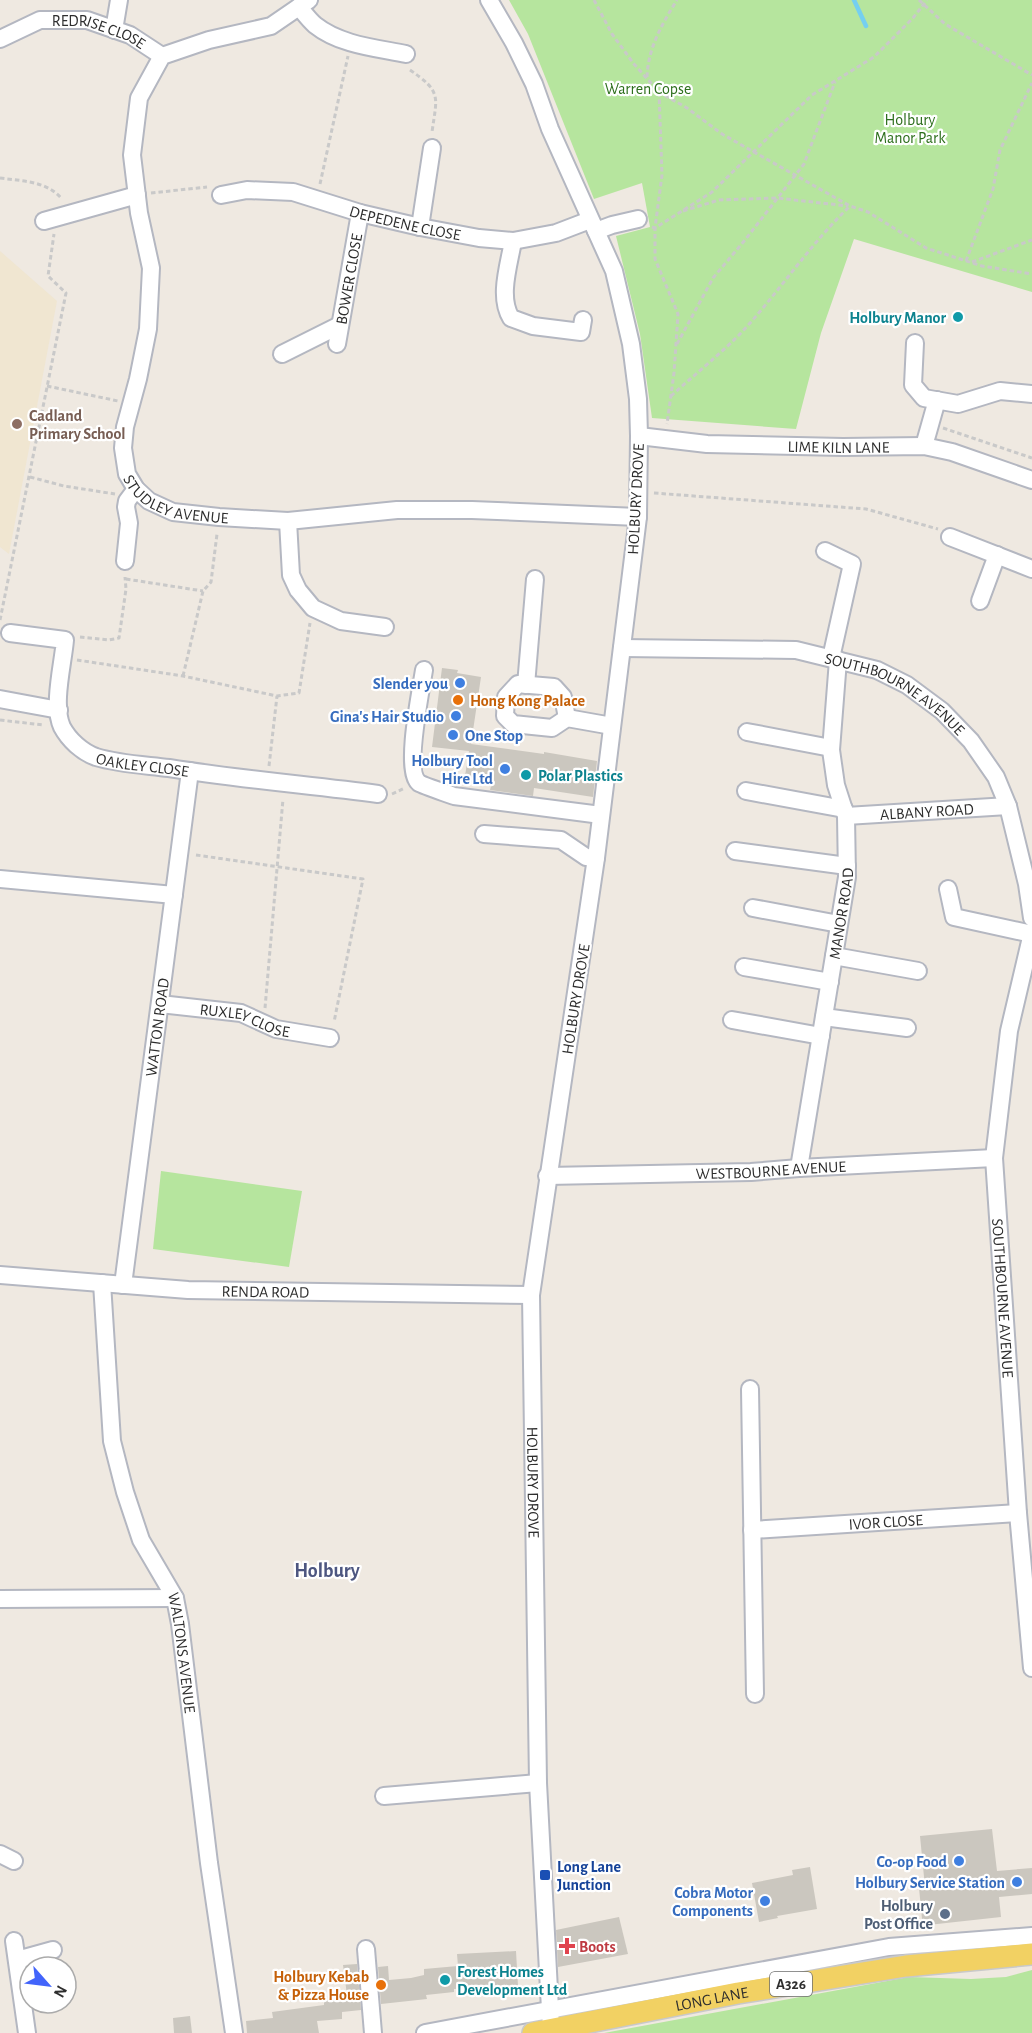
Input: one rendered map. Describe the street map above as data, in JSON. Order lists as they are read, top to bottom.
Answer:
{
  "streets": {
    "main road": ["A326", "LONG LANE"],
    "street": [
      "REDRISE CLOSE",
      "DEPEDENE CLOSE",
      "BOWER CLOSE",
      "LIME KILN LANE",
      "STUDLEY AVENUE",
      "HOLBURY DROVE",
      "SOUTHBOURNE AVENUE",
      "OAKLEY CLOSE",
      "ALBANY ROAD",
      "MANOR ROAD",
      "RUXLEY CLOSE",
      "WATTON ROAD",
      "WESTBOURNE AVENUE",
      "RENDA ROAD",
      "IVOR CLOSE",
      "WALTONS AVENUE"
    ]
  },
  "crossings": [
    ["REDRISE CLOSE", "STUDLEY AVENUE"],
    ["DEPEDENE CLOSE", "BOWER CLOSE"],
    ["DEPEDENE CLOSE", "HOLBURY DROVE"],
    ["LIME KILN LANE", "HOLBURY DROVE"],
    ["STUDLEY AVENUE", "HOLBURY DROVE"],
    ["HOLBURY DROVE", "SOUTHBOURNE AVENUE"],
    ["HOLBURY DROVE", "WESTBOURNE AVENUE"],
    ["HOLBURY DROVE", "RENDA ROAD"],
    ["HOLBURY DROVE", "LONG LANE"],
    ["SOUTHBOURNE AVENUE", "ALBANY ROAD"],
    ["SOUTHBOURNE AVENUE", "MANOR ROAD"],
    ["SOUTHBOURNE AVENUE", "WESTBOURNE AVENUE"],
    ["SOUTHBOURNE AVENUE", "IVOR CLOSE"],
    ["OAKLEY CLOSE", "WATTON ROAD"],
    ["ALBANY ROAD", "MANOR ROAD"],
    ["MANOR ROAD", "WESTBOURNE AVENUE"],
    ["RUXLEY CLOSE", "WATTON ROAD"],
    ["WATTON ROAD", "RENDA ROAD"],
    ["RENDA ROAD", "WALTONS AVENUE"]
  ],
  "districts": ["Holbury"],
  "parks": ["Warren Copse", "Holbury Manor Park"],
  "places": {
    "other": [
      "Holbury Manor",
      "Cadland Primary School",
      "Slender you",
      "Hong Kong Palace",
      "Gina's Hair Studio",
      "One Stop",
      "Holbury Tool Hire Ltd",
      "Polar Plastics",
      "Co-op Food",
      "Holbury Service Station",
      "Cobra Motor Components",
      "Holbury Post Office",
      "Forest Homes Development Ltd",
      "Holbury Kebab & Pizza House"
    ],
    "transit": ["Long Lane Junction"],
    "health": ["Boots"]
  },
  "north": "bottom right"
}
